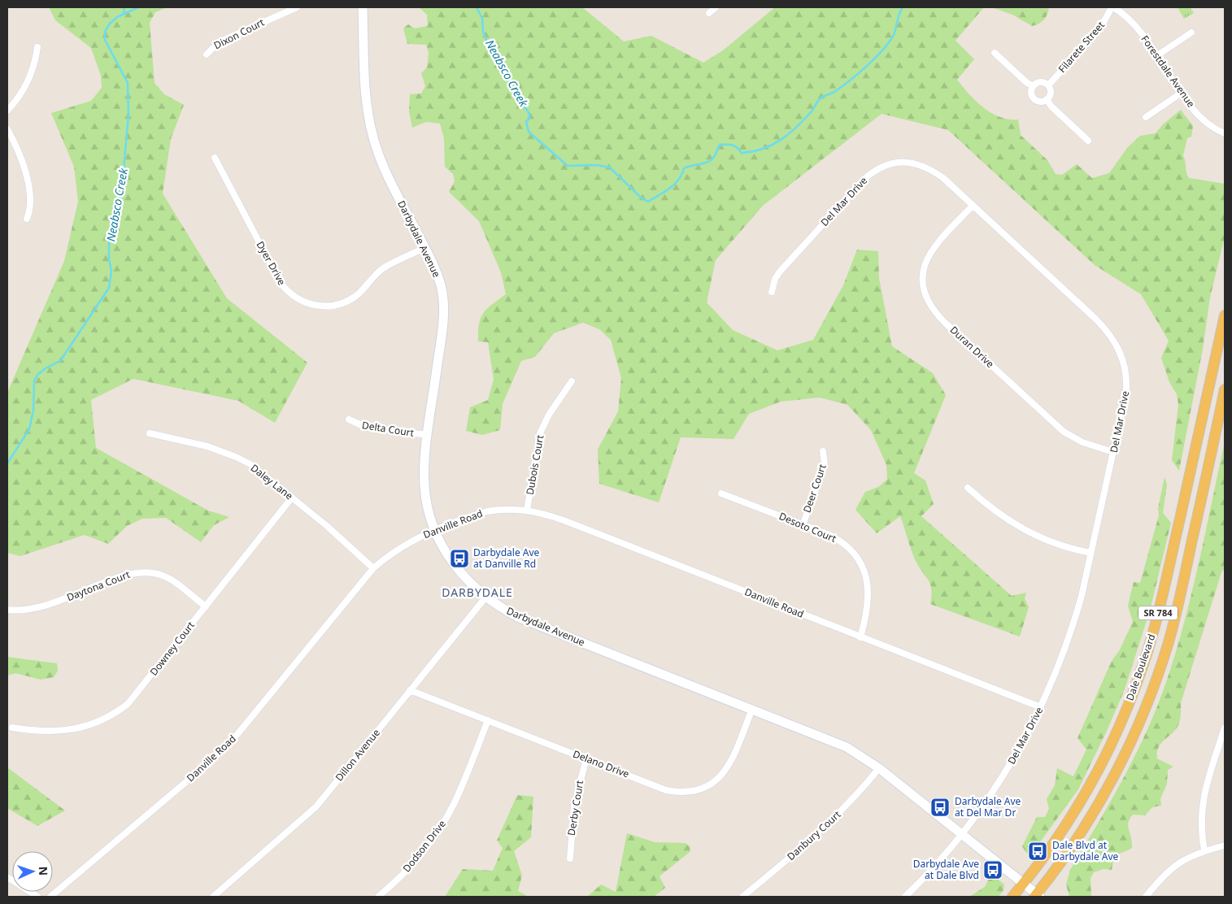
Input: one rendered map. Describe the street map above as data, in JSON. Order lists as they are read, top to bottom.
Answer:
{
  "streets": {
    "main road": ["SR 784", "Dale Boulevard"],
    "street": [
      "Dixon Court",
      "Filarete Street",
      "Forestdale Avenue",
      "Del Mar Drive",
      "Darbydale Avenue",
      "Dyer Drive",
      "Duran Drive",
      "Delta Court",
      "Dubois Court",
      "Daley Lane",
      "Deer Court",
      "Danville Road",
      "Desoto Court",
      "Daytona Court",
      "Downey Court",
      "Dillon Avenue",
      "Delano Drive",
      "Derby Court",
      "Danbury Court",
      "Dodson Drive"
    ]
  },
  "crossings": [
    ["Filarete Street", "Forestdale Avenue"],
    ["Del Mar Drive", "Darbydale Avenue"],
    ["Del Mar Drive", "Duran Drive"],
    ["Del Mar Drive", "Danville Road"],
    ["Darbydale Avenue", "Dyer Drive"],
    ["Darbydale Avenue", "Delta Court"],
    ["Darbydale Avenue", "Danville Road"],
    ["Darbydale Avenue", "Dale Boulevard"],
    ["Darbydale Avenue", "Dillon Avenue"],
    ["Darbydale Avenue", "Delano Drive"],
    ["Darbydale Avenue", "Danbury Court"],
    ["Dubois Court", "Danville Road"],
    ["Daley Lane", "Danville Road"],
    ["Daley Lane", "Downey Court"],
    ["Deer Court", "Desoto Court"],
    ["Danville Road", "Desoto Court"],
    ["Daytona Court", "Downey Court"],
    ["Dillon Avenue", "Delano Drive"],
    ["Delano Drive", "Derby Court"],
    ["Delano Drive", "Dodson Drive"]
  ],
  "districts": ["DARBYDALE"],
  "water": ["Neabsco Creek"],
  "places": {
    "bus stop": [
      "Darbydale Ave at Danville Rd",
      "Darbydale Ave at Del Mar Dr",
      "Dale Blvd at Darbydale Ave",
      "Darbydale Ave at Dale Blvd"
    ]
  },
  "north": "right"
}
